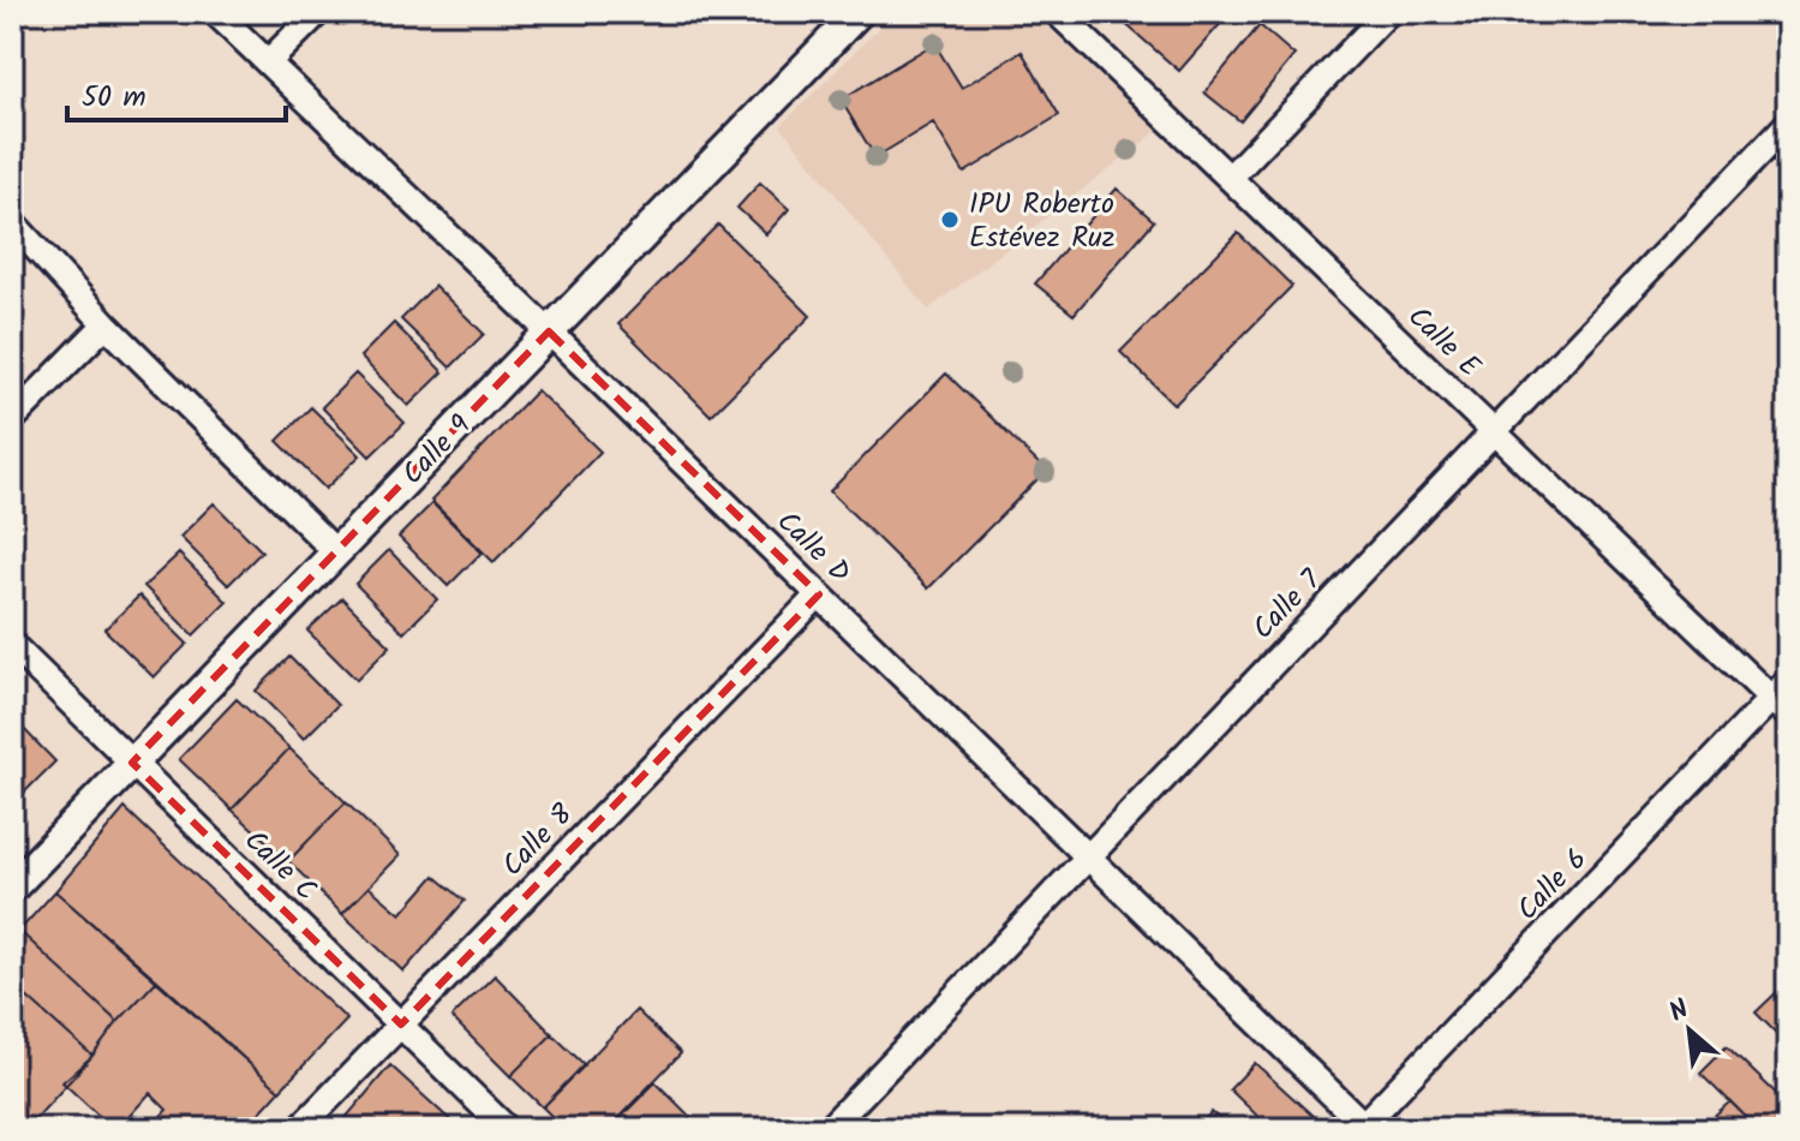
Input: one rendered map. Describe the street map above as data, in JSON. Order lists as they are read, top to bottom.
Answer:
{
  "streets": {
    "street": [
      "Calle E",
      "Calle 9",
      "Calle D",
      "Calle 7",
      "Calle 8",
      "Calle C",
      "Calle 6"
    ]
  },
  "crossings": [
    ["Calle E", "Calle 7"],
    ["Calle E", "Calle 6"],
    ["Calle 9", "Calle D"],
    ["Calle 9", "Calle C"],
    ["Calle D", "Calle 7"],
    ["Calle D", "Calle 8"],
    ["Calle D", "Calle 6"],
    ["Calle 8", "Calle C"]
  ],
  "places": ["IPU Roberto Estévez Ruz"],
  "scale_bar": "50 m",
  "north": "top left"
}
